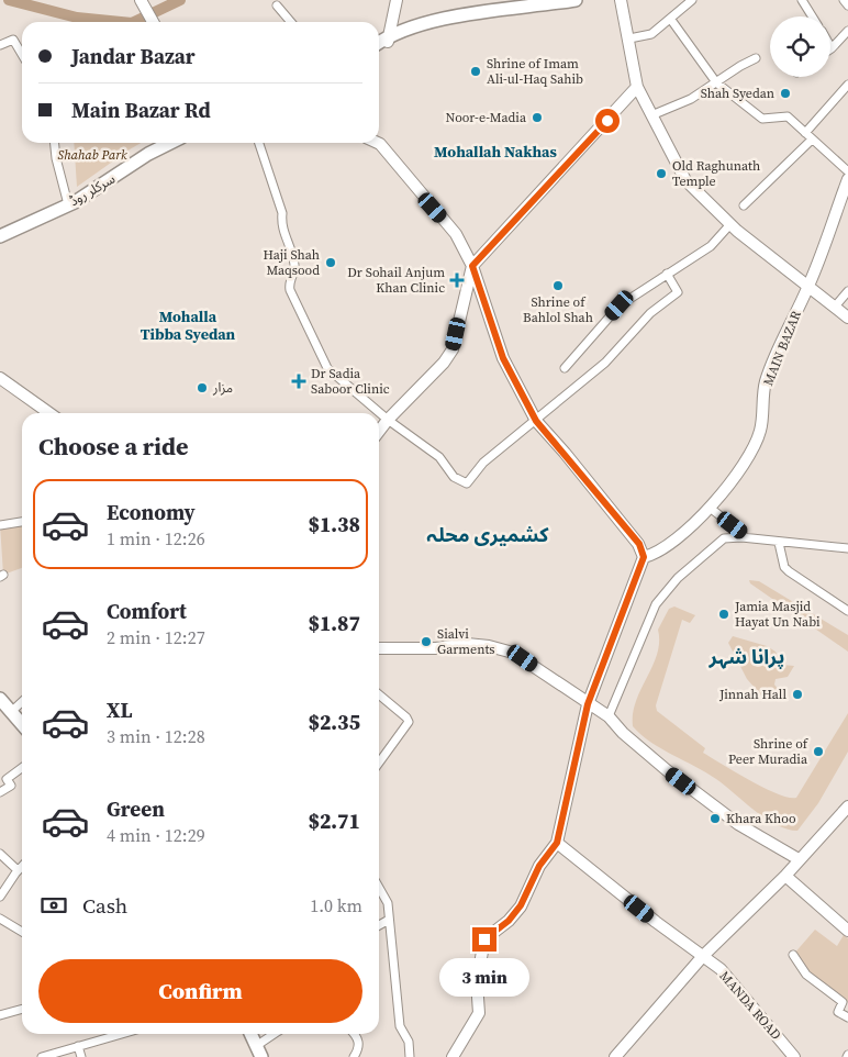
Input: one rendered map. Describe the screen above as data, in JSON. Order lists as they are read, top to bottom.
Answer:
{
  "streets": {
    "main road": ["سرکلر روڈ"],
    "street": ["MAIN BAZAR", "MANDA ROAD"]
  },
  "districts": [
    "Mohallah Nakhas",
    "Mohalla Tibba Syedan",
    "کشمیری محلہ",
    "پرانا شہر"
  ],
  "parks": ["Shahab Park"],
  "places": {
    "other": [
      "Shrine of Imam Ali-ul-Haq Sahib",
      "Shah Syedan",
      "Noor-e-Madia",
      "Old Raghunath Temple",
      "Haji Shah Maqsood",
      "Shrine of Bahlol Shah",
      "مزار",
      "Jamia Masjid Hayat Un Nabi",
      "Sialvi Garments",
      "Jinnah Hall",
      "Shrine of Peer Muradia",
      "Khara Khoo"
    ],
    "health": ["Dr Sohail Anjum Khan Clinic", "Dr Sadia Saboor Clinic"]
  },
  "page": {
    "banner": ["Jandar Bazar", "Main Bazar Rd"],
    "heading": "Choose a ride",
    "list": [
      {
        "name": "Economy",
        "note": "1 min · 12:26",
        "value": "$1.38"
      },
      {
        "name": "Comfort",
        "note": "2 min · 12:27",
        "value": "$1.87"
      },
      {
        "name": "XL",
        "note": "3 min · 12:28",
        "value": "$2.35"
      },
      {
        "name": "Green",
        "note": "4 min · 12:29",
        "value": "$2.71"
      }
    ],
    "pay": ["Cash", "1.0 km"],
    "buttons": "Confirm",
    "bubble": "3 min"
  }
}
